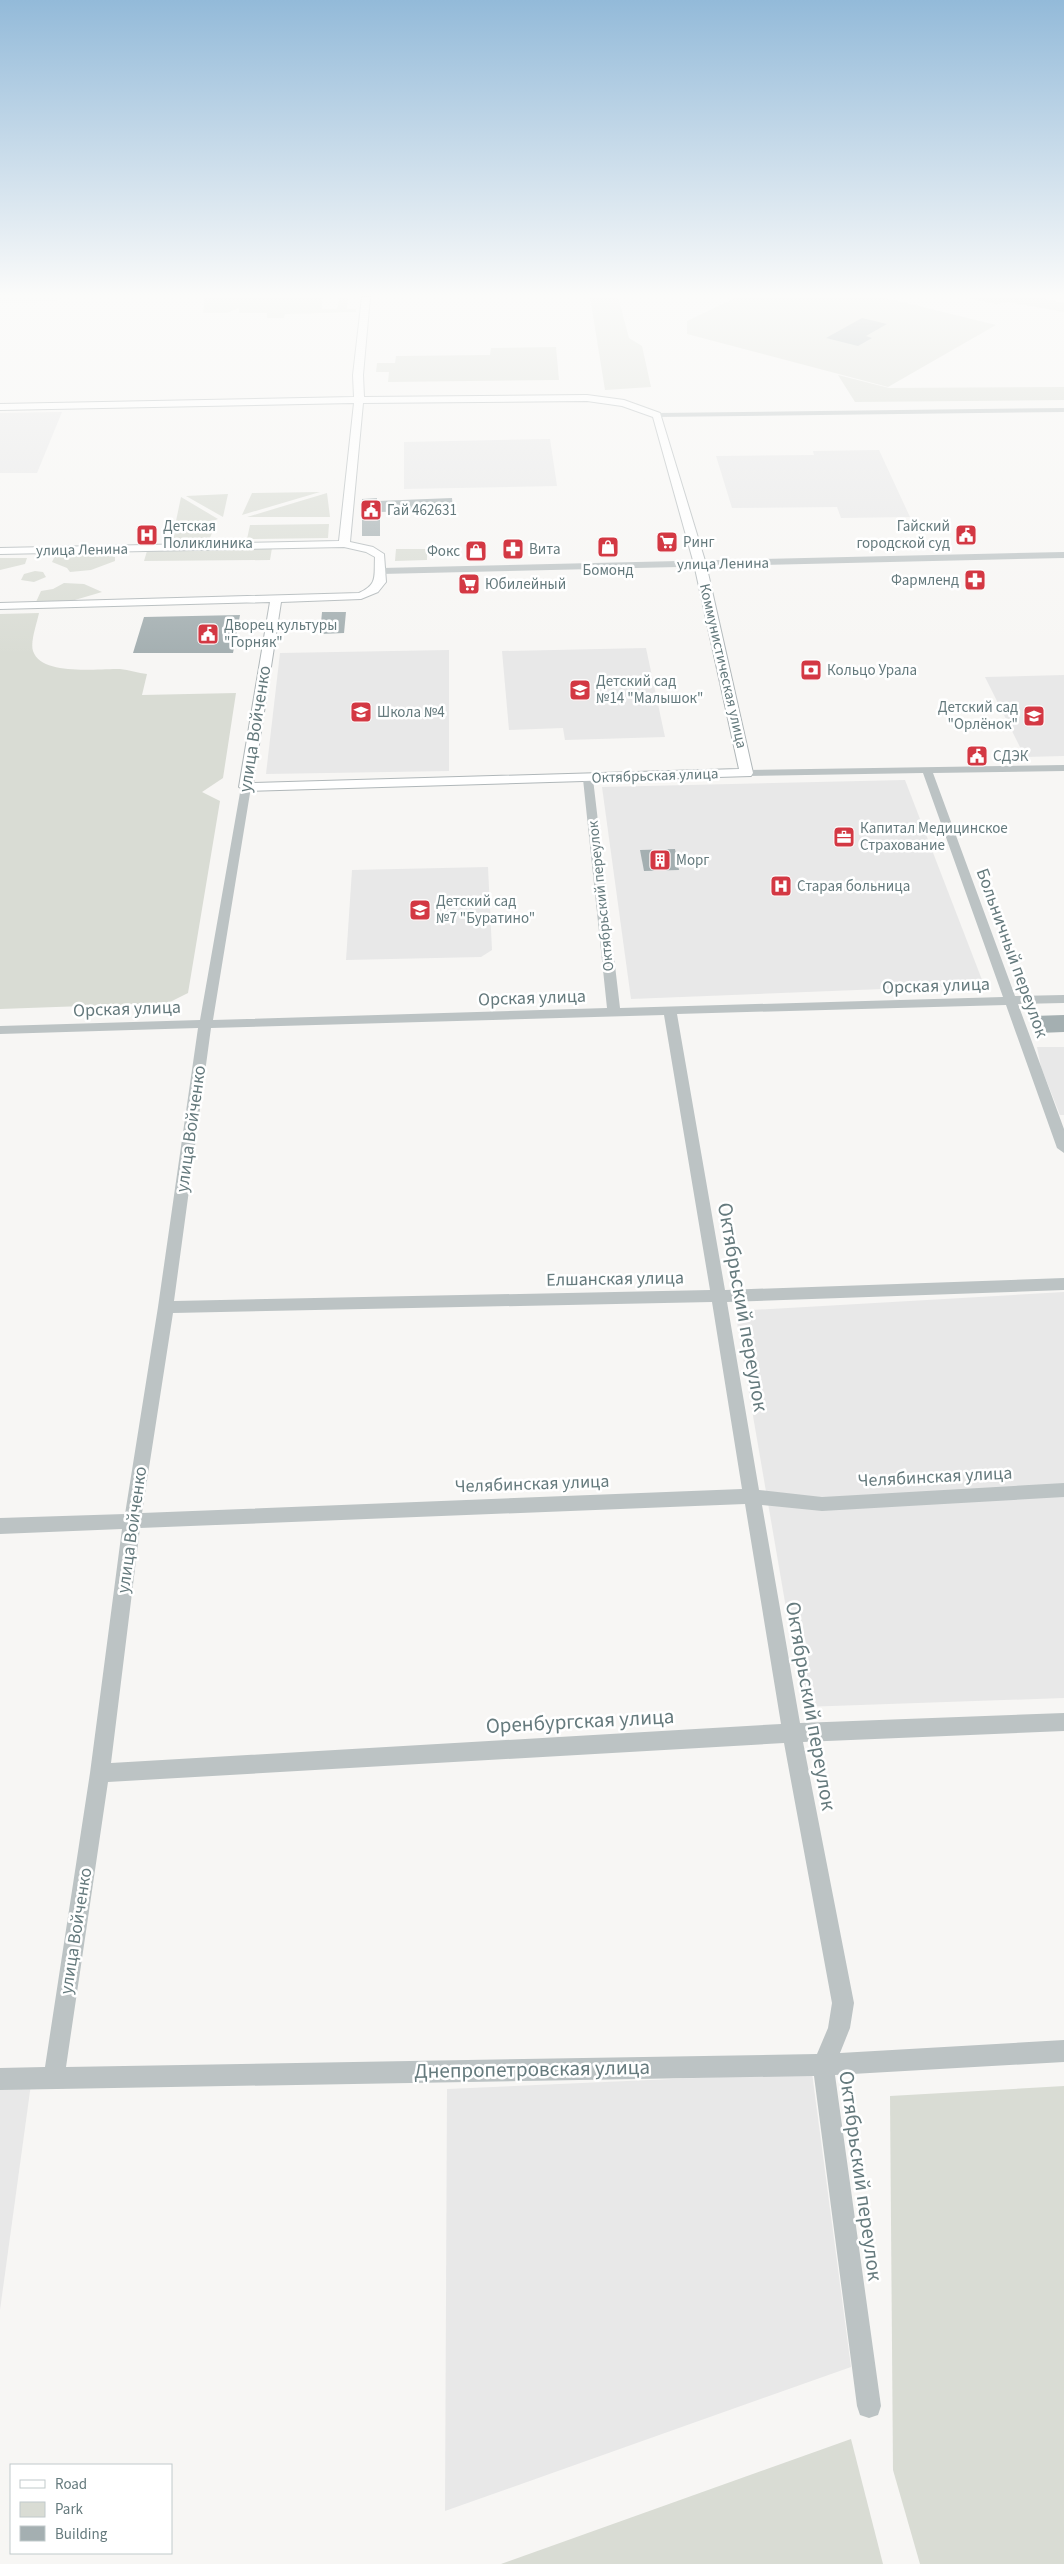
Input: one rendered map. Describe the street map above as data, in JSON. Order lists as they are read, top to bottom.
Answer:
{
  "streets": {
    "main road": [
      "улица Ленина",
      "Коммунистическая улица",
      "улица Войченко",
      "Октябрьская улица"
    ],
    "street": [
      "Октябрьский переулок",
      "Больничный переулок",
      "Орская улица",
      "Елшанская улица",
      "Челябинская улица",
      "Оренбургская улица",
      "Днепропетровская улица"
    ]
  },
  "crossings": [
    ["улица Ленина", "Коммунистическая улица"],
    ["Коммунистическая улица", "Октябрьская улица"],
    ["улица Войченко", "Октябрьская улица"],
    ["улица Войченко", "Орская улица"],
    ["улица Войченко", "Елшанская улица"],
    ["улица Войченко", "Челябинская улица"],
    ["улица Войченко", "Оренбургская улица"],
    ["улица Войченко", "Днепропетровская улица"],
    ["Октябрьская улица", "Октябрьский переулок"],
    ["Октябрьская улица", "Больничный переулок"],
    ["Октябрьский переулок", "Орская улица"],
    ["Октябрьский переулок", "Елшанская улица"],
    ["Октябрьский переулок", "Челябинская улица"],
    ["Октябрьский переулок", "Оренбургская улица"],
    ["Октябрьский переулок", "Днепропетровская улица"],
    ["Больничный переулок", "Орская улица"]
  ],
  "places": {
    "public building": [
      "Гай 462631",
      "Гайский городской суд",
      "Дворец культуры \"Горняк\"",
      "СДЭК"
    ],
    "hospital": ["Детская Поликлиника", "Старая больница"],
    "supermarket": ["Ринг", "Юбилейный"],
    "shop": ["Бомонд", "Фокс"],
    "pharmacy": ["Вита", "Фармленд"],
    "bank": ["Кольцо Урала"],
    "school or university": [
      "Детский сад №14 \"Малышок\"",
      "Школа №4",
      "Детский сад \"Орлёнок\"",
      "Детский сад №7 \"Буратино\""
    ],
    "office": ["Капитал Медицинское Страхование"],
    "building": ["Морг"]
  },
  "legend": ["Road", "Park", "Building"]
}
